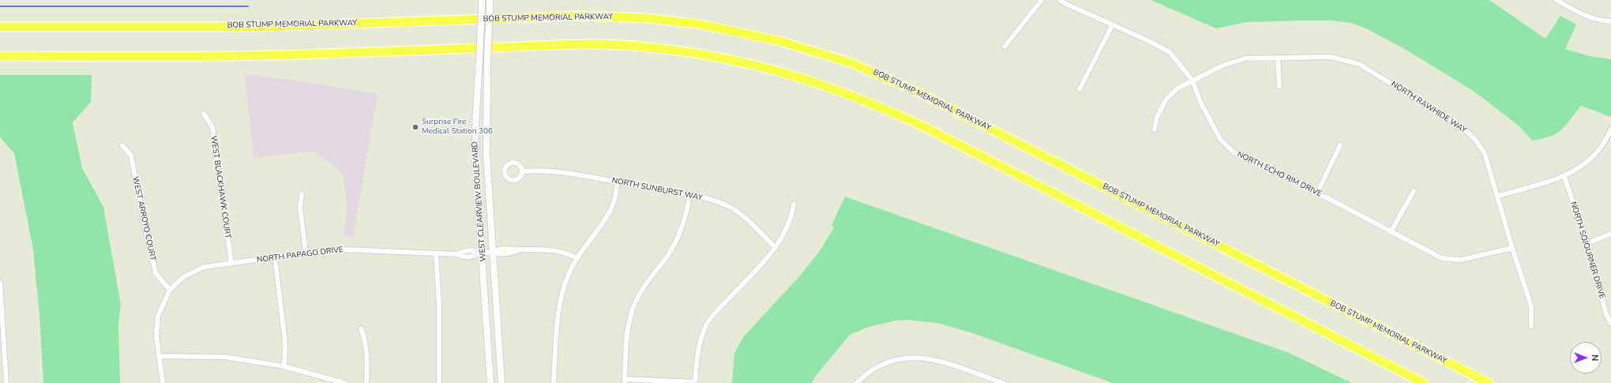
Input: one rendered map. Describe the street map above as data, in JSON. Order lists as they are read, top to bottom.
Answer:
{
  "streets": {
    "highway": ["BOB STUMP MEMORIAL PARKWAY"],
    "street": [
      "NORTH RAWHIDE WAY",
      "NORTH ECHO RIM DRIVE",
      "WEST BLACKHAWK COURT",
      "NORTH SUNBURST WAY",
      "WEST CLEARVIEW BOULEVARD",
      "WEST ARROYO COURT",
      "NORTH SOJOURNER DRIVE",
      "NORTH PAPAGO DRIVE"
    ]
  },
  "crossings": [
    ["NORTH RAWHIDE WAY", "NORTH ECHO RIM DRIVE"],
    ["WEST BLACKHAWK COURT", "NORTH PAPAGO DRIVE"],
    ["WEST CLEARVIEW BOULEVARD", "NORTH PAPAGO DRIVE"],
    ["WEST ARROYO COURT", "NORTH PAPAGO DRIVE"]
  ],
  "places": ["Surprise Fire - Medical Station 306"],
  "north": "right"
}
